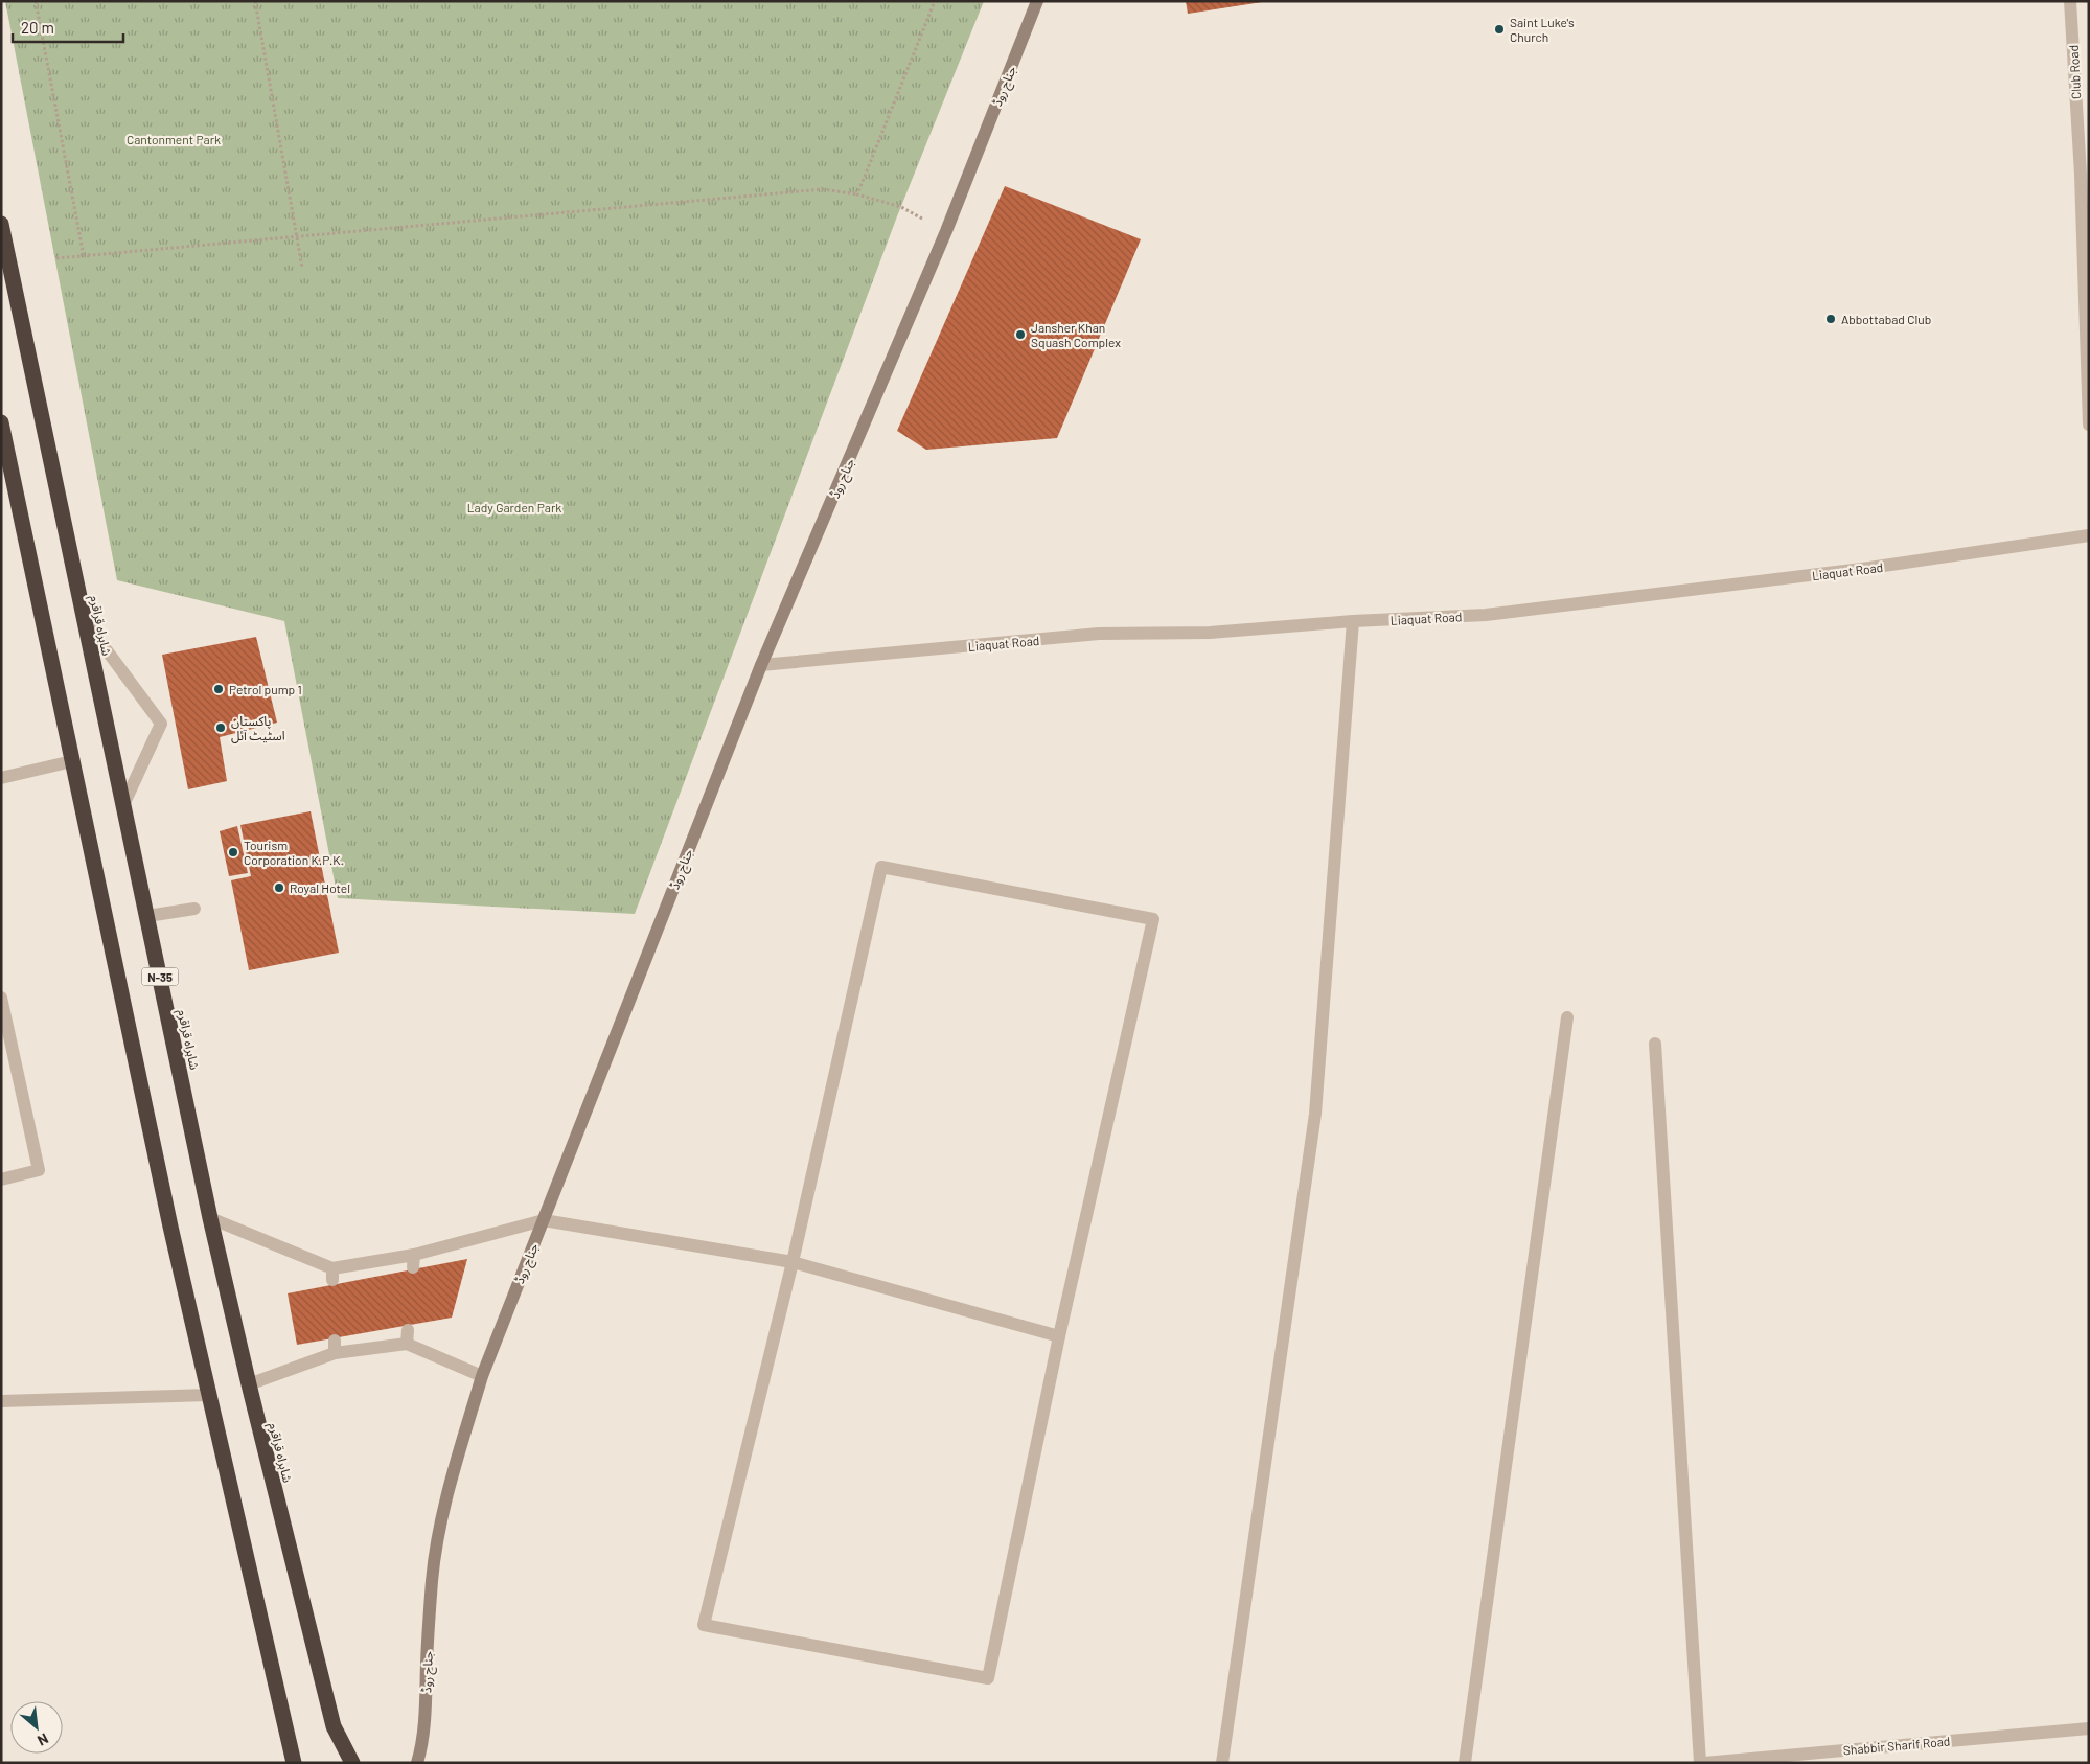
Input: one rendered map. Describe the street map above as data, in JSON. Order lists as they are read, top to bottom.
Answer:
{
  "streets": {
    "highway": ["شاہراہ قراقرم", "N-35"],
    "main road": ["جناح روڈ"],
    "street": ["Club Road", "Liaquat Road", "Shabbir Sharif Road"]
  },
  "crossings": [
    ["جناح روڈ", "Liaquat Road"]
  ],
  "parks": ["Cantonment Park", "Lady Garden Park"],
  "places": [
    "Saint Luke's Church",
    "Abbottabad Club",
    "Jansher Khan Squash Complex",
    "Petrol pump 1",
    "پاکستان اسٹیٹ آئل",
    "Tourism Corporation K.P.K.",
    "Royal Hotel"
  ],
  "scale_bar": "20 m",
  "north": "bottom right"
}
